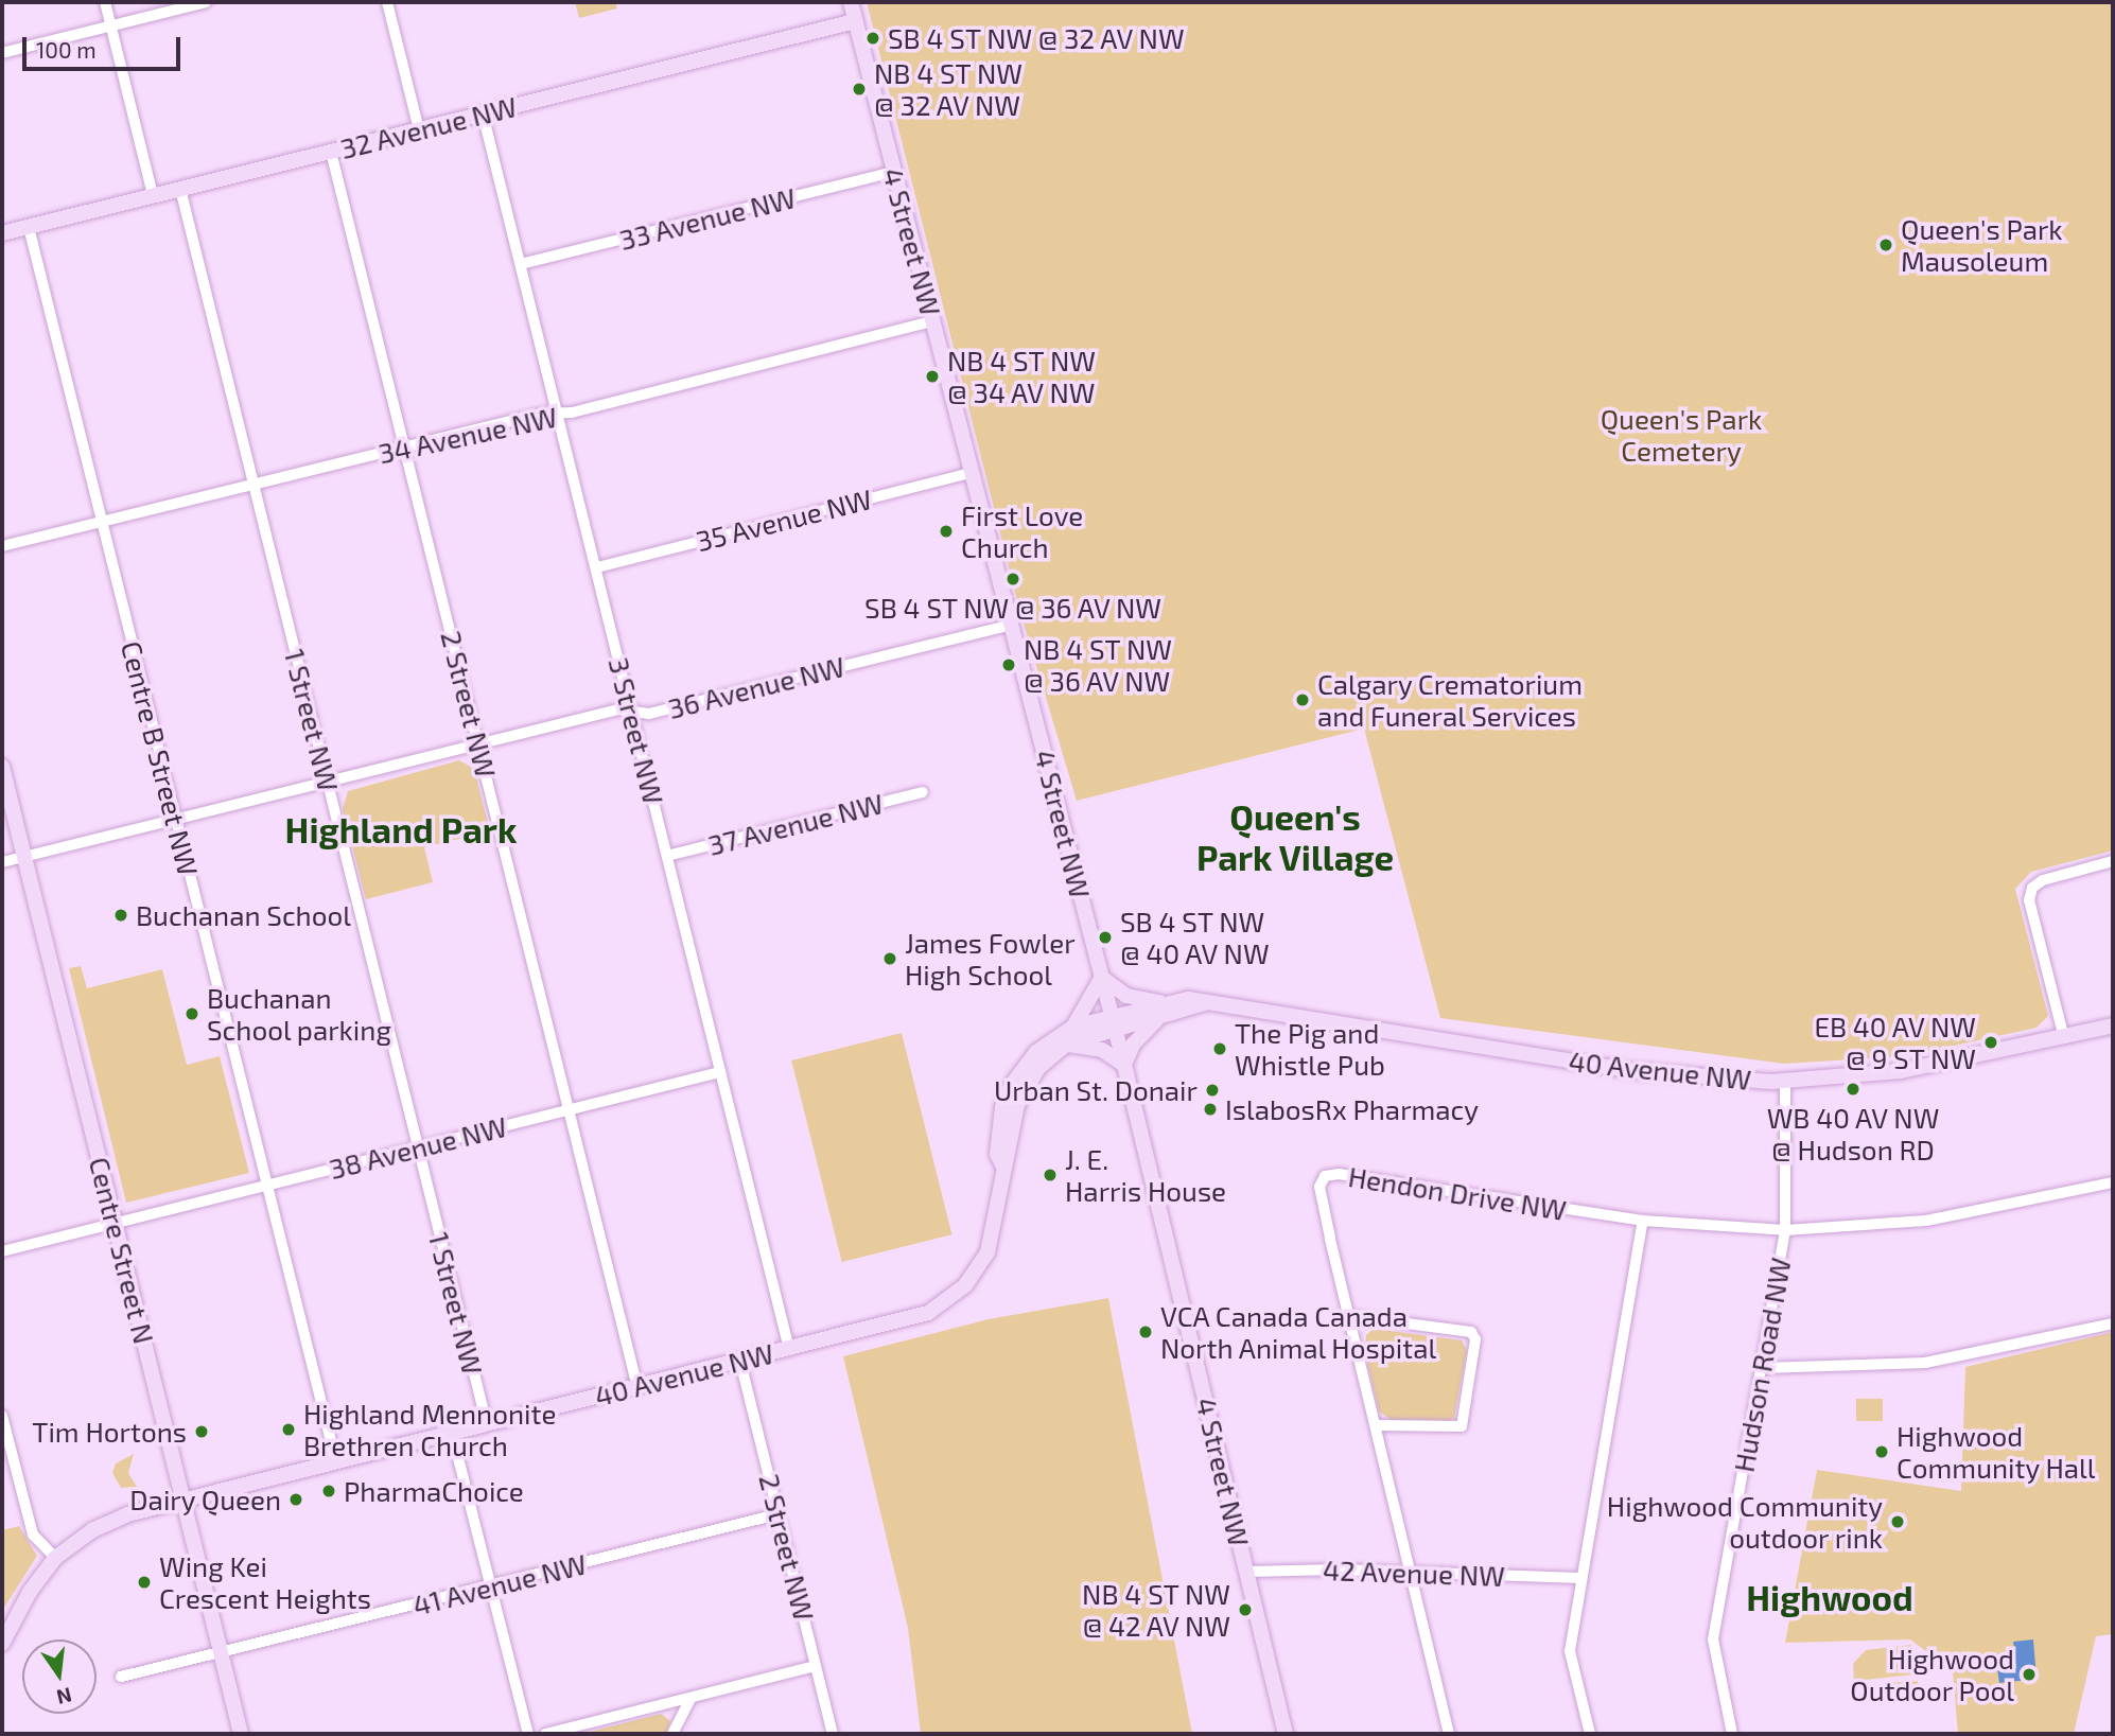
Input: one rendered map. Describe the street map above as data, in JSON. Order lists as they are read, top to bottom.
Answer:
{
  "streets": {
    "street": [
      "32 Avenue NW",
      "33 Avenue NW",
      "4 Street NW",
      "34 Avenue NW",
      "35 Avenue NW",
      "36 Avenue NW",
      "2 Street NW",
      "1 Street NW",
      "3 Street NW",
      "Centre B Street NW",
      "37 Avenue NW",
      "40 Avenue NW",
      "38 Avenue NW",
      "Hendon Drive NW",
      "Centre Street N",
      "Hudson Road NW",
      "42 Avenue NW",
      "41 Avenue NW"
    ]
  },
  "crossings": [
    ["32 Avenue NW", "4 Street NW"],
    ["32 Avenue NW", "2 Street NW"],
    ["32 Avenue NW", "1 Street NW"],
    ["32 Avenue NW", "3 Street NW"],
    ["32 Avenue NW", "Centre B Street NW"],
    ["33 Avenue NW", "4 Street NW"],
    ["33 Avenue NW", "3 Street NW"],
    ["4 Street NW", "34 Avenue NW"],
    ["4 Street NW", "35 Avenue NW"],
    ["4 Street NW", "36 Avenue NW"],
    ["4 Street NW", "40 Avenue NW"],
    ["4 Street NW", "42 Avenue NW"],
    ["34 Avenue NW", "2 Street NW"],
    ["34 Avenue NW", "1 Street NW"],
    ["34 Avenue NW", "3 Street NW"],
    ["34 Avenue NW", "Centre B Street NW"],
    ["35 Avenue NW", "3 Street NW"],
    ["36 Avenue NW", "2 Street NW"],
    ["36 Avenue NW", "1 Street NW"],
    ["36 Avenue NW", "3 Street NW"],
    ["36 Avenue NW", "Centre B Street NW"],
    ["36 Avenue NW", "Centre Street N"],
    ["2 Street NW", "40 Avenue NW"],
    ["2 Street NW", "38 Avenue NW"],
    ["2 Street NW", "41 Avenue NW"],
    ["1 Street NW", "40 Avenue NW"],
    ["1 Street NW", "38 Avenue NW"],
    ["3 Street NW", "37 Avenue NW"],
    ["3 Street NW", "40 Avenue NW"],
    ["3 Street NW", "38 Avenue NW"],
    ["Centre B Street NW", "40 Avenue NW"],
    ["Centre B Street NW", "38 Avenue NW"],
    ["40 Avenue NW", "Centre Street N"],
    ["40 Avenue NW", "Hudson Road NW"],
    ["38 Avenue NW", "Centre Street N"],
    ["Hendon Drive NW", "Hudson Road NW"],
    ["Hendon Drive NW", "42 Avenue NW"],
    ["Centre Street N", "41 Avenue NW"]
  ],
  "districts": ["Queen's Park Village", "Highland Park", "Highwood"],
  "parks": ["Queen's Park Cemetery"],
  "places": [
    "SB 4 ST NW @ 32 AV NW",
    "NB 4 ST NW @ 32 AV NW",
    "Queen's Park Mausoleum",
    "NB 4 ST NW @ 34 AV NW",
    "First Love Church",
    "SB 4 ST NW @ 36 AV NW",
    "NB 4 ST NW @ 36 AV NW",
    "Calgary Crematorium and Funeral Services",
    "Buchanan School",
    "SB 4 ST NW @ 40 AV NW",
    "James Fowler High School",
    "Buchanan School parking",
    "EB 40 AV NW @ 9 ST NW",
    "The Pig and Whistle Pub",
    "WB 40 AV NW @ Hudson RD",
    "Urban St. Donair",
    "IslabosRx Pharmacy",
    "J. E. Harris House",
    "VCA Canada Canada North Animal Hospital",
    "Highland Mennonite Brethren Church",
    "Tim Hortons",
    "Highwood Community Hall",
    "PharmaChoice",
    "Dairy Queen",
    "Highwood Community outdoor rink",
    "Wing Kei Crescent Heights",
    "NB 4 ST NW @ 42 AV NW",
    "Highwood Outdoor Pool"
  ],
  "scale_bar": "100 m",
  "north": "bottom"
}
